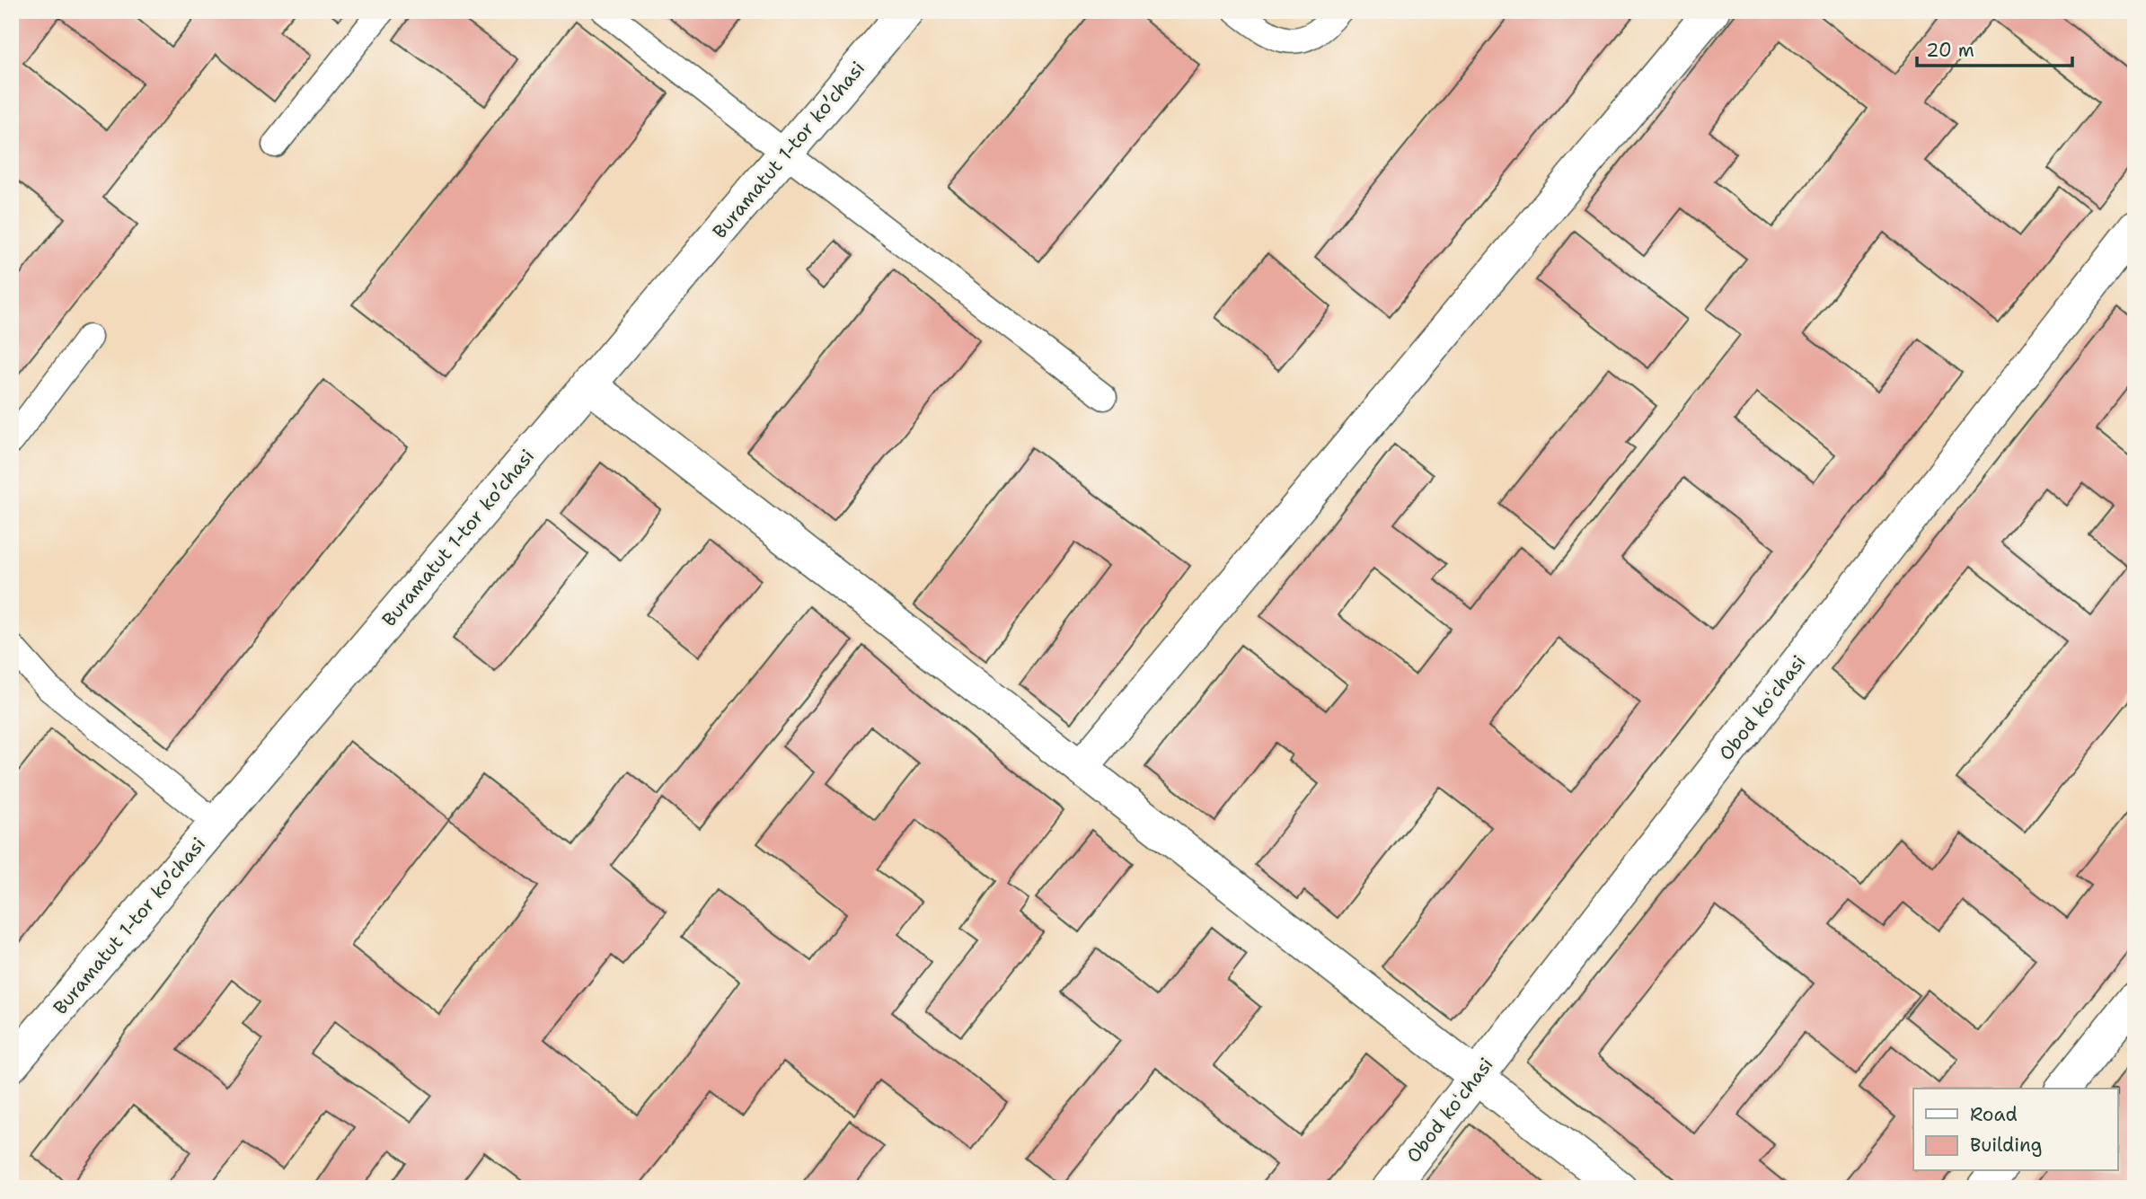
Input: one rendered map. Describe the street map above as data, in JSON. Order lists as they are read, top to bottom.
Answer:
{
  "streets": {
    "street": ["Buramatut 1-tor koʼchasi", "Obod koʻchasi"]
  },
  "legend": ["Road", "Building"],
  "scale_bar": "20 m"
}
